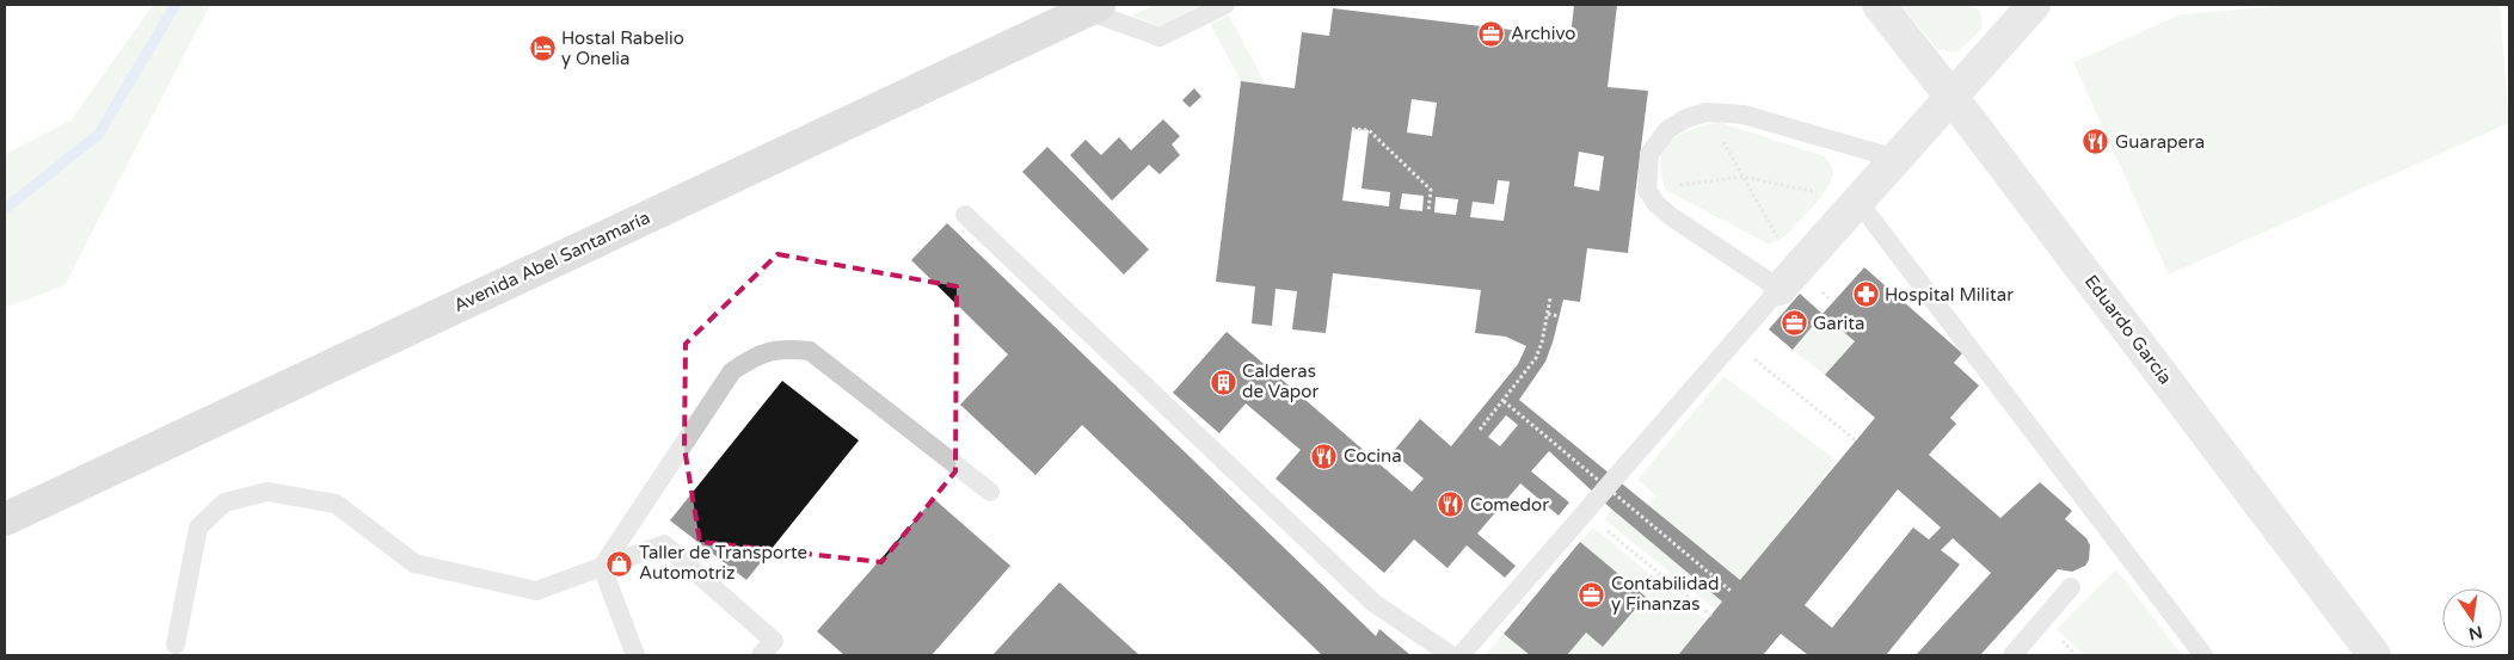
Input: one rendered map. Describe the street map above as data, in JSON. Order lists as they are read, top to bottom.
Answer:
{
  "streets": {
    "main road": ["Avenida Abel Santamaría"],
    "street": ["Eduardo García"]
  },
  "places": {
    "office": ["Archivo", "Garita", "Contabilidad y Finanzas"],
    "hotel": ["Hostal Rabelio y Onelia"],
    "restaurant": ["Guarapera", "Cocina", "Comedor"],
    "pharmacy": ["Hospital Militar"],
    "building": ["Calderas de Vapor"],
    "shop": ["Taller de Transporte Automotriz"]
  },
  "north": "bottom"
}
